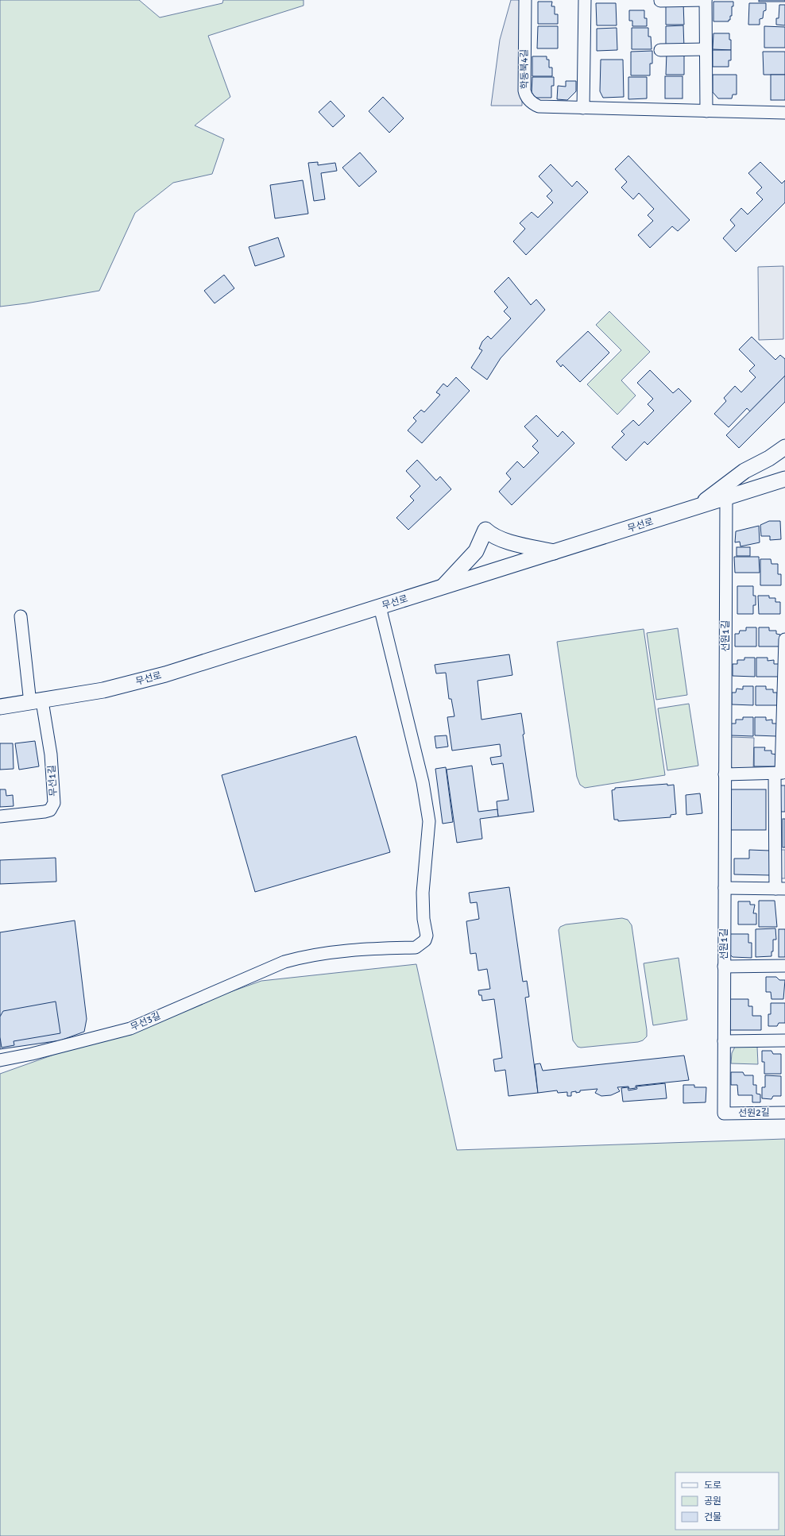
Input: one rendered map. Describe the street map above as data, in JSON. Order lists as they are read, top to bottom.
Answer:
{
  "streets": {
    "street": [
      "학동북4길",
      "무선로",
      "선원1길",
      "무선1길",
      "무선3길",
      "선원2길"
    ]
  },
  "crossings": [
    ["무선로", "선원1길"],
    ["무선로", "무선1길"],
    ["무선로", "무선3길"],
    ["선원1길", "선원2길"]
  ],
  "legend": ["도로", "공원", "건물"]
}
